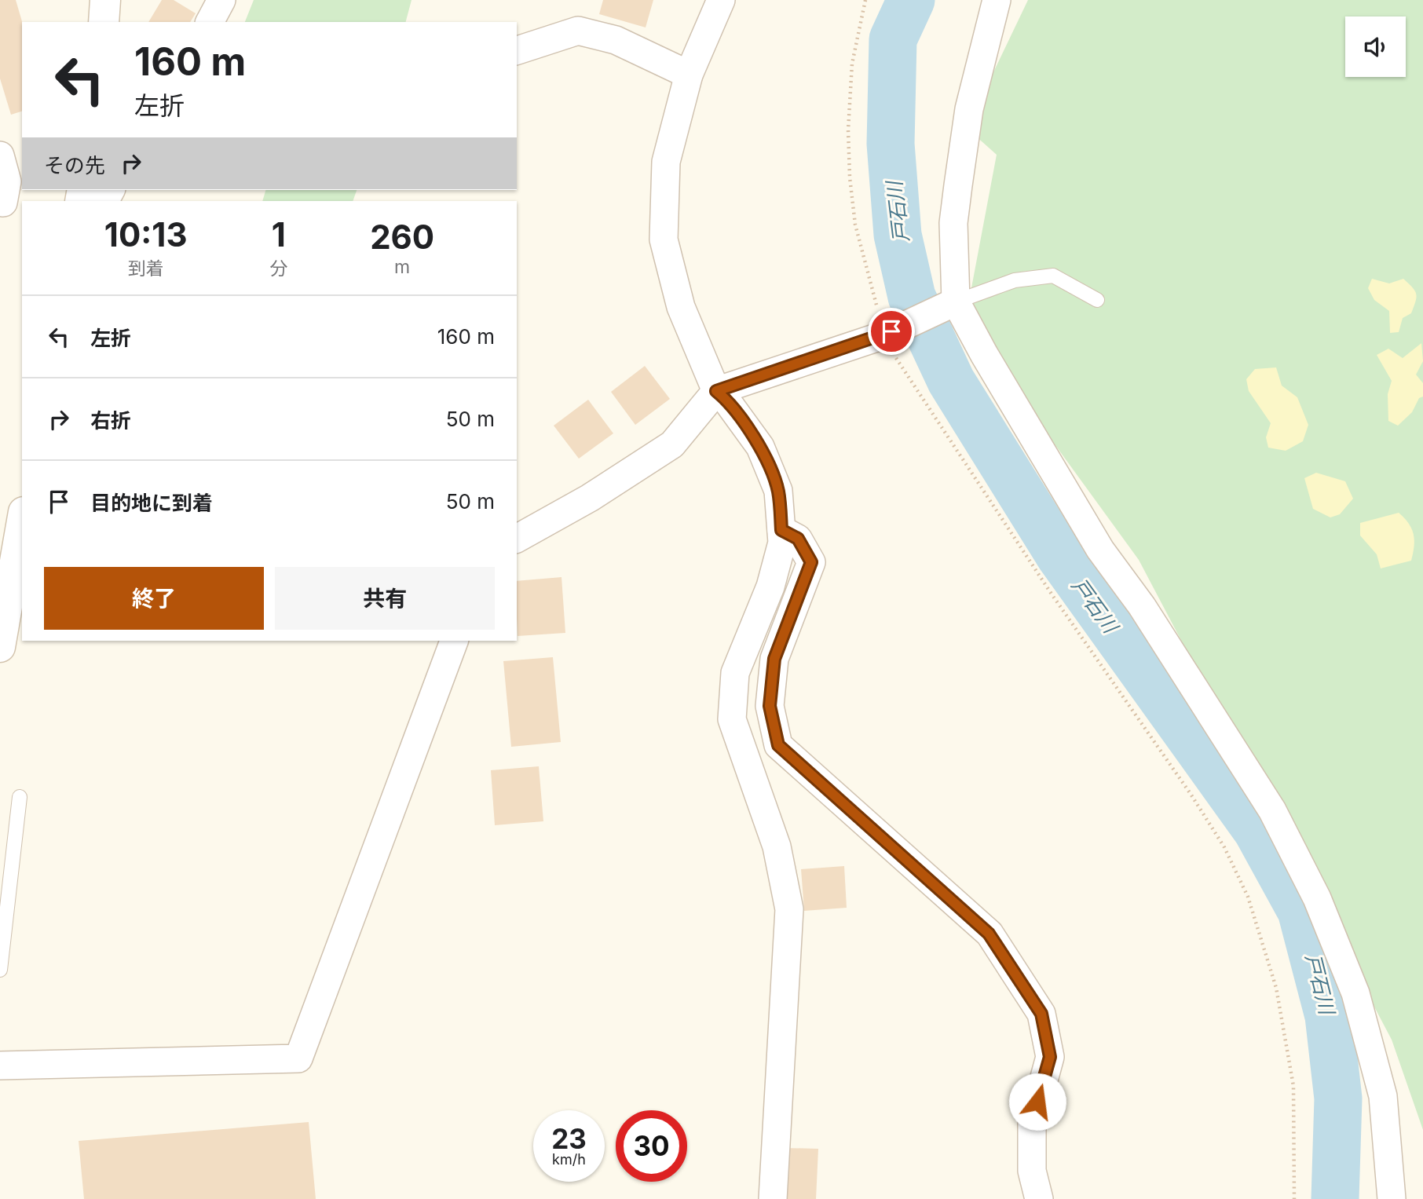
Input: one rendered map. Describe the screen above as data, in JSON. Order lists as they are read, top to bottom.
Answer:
{
  "water": ["戸石川"],
  "page": {
    "turn": ["160 m", "左折"],
    "then": "その先",
    "eta": [
      "10:13",
      "到着",
      "1",
      "分",
      "260",
      "m"
    ],
    "list": [
      {
        "name": "左折",
        "value": "160 m"
      },
      {
        "name": "右折",
        "value": "50 m"
      },
      {
        "name": "目的地に到着",
        "value": "50 m"
      }
    ],
    "buttons": ["終了", "共有"],
    "speed": "23 km/h",
    "limit": "30"
  }
}
